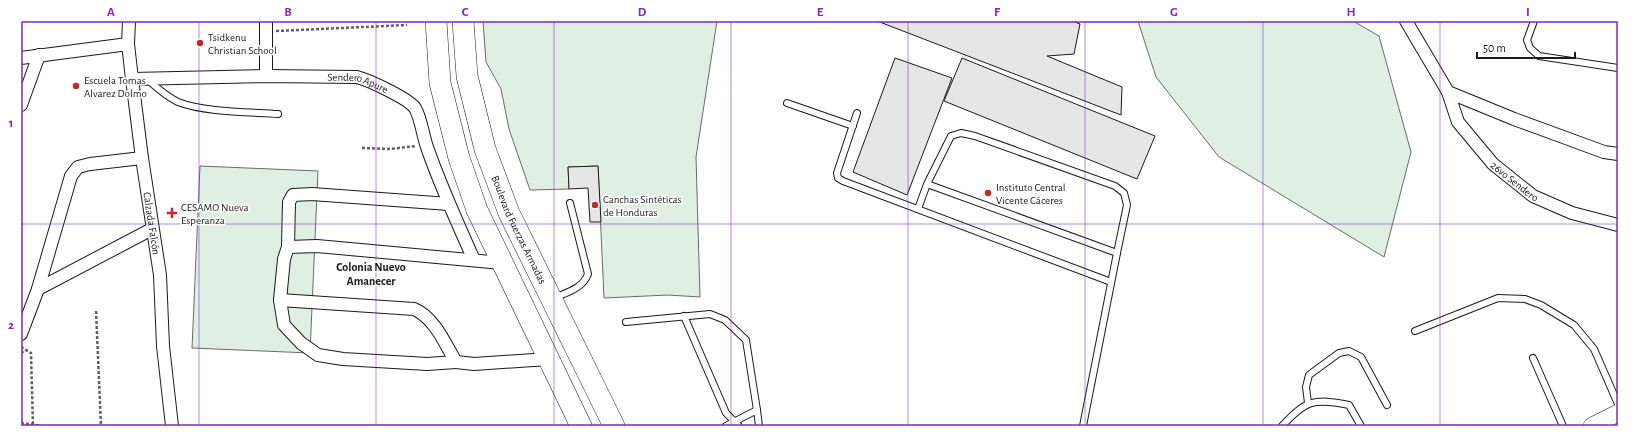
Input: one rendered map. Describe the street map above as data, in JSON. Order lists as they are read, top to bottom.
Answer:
{
  "streets": {
    "highway": ["Boulevard Fuerzas Armadas"],
    "street": ["Sendero Apure", "26vo Sendero", "Calzada Falcón"]
  },
  "crossings": [
    ["Sendero Apure", "Calzada Falcón"]
  ],
  "districts": ["Colonia Nuevo Amanecer"],
  "places": {
    "other": [
      "Tsidkenu Christian School",
      "Escuela Tomas Alvarez Dolmo",
      "Instituto Central Vicente Cáceres",
      "Canchas Sintéticas de Honduras"
    ],
    "health": ["CESAMO Nueva Esperanza"]
  },
  "scale_bar": "50 m",
  "grid": {
    "columns": [
      "A",
      "B",
      "C",
      "D",
      "E",
      "F",
      "G",
      "H",
      "I"
    ],
    "rows": ["1", "2"]
  }
}
